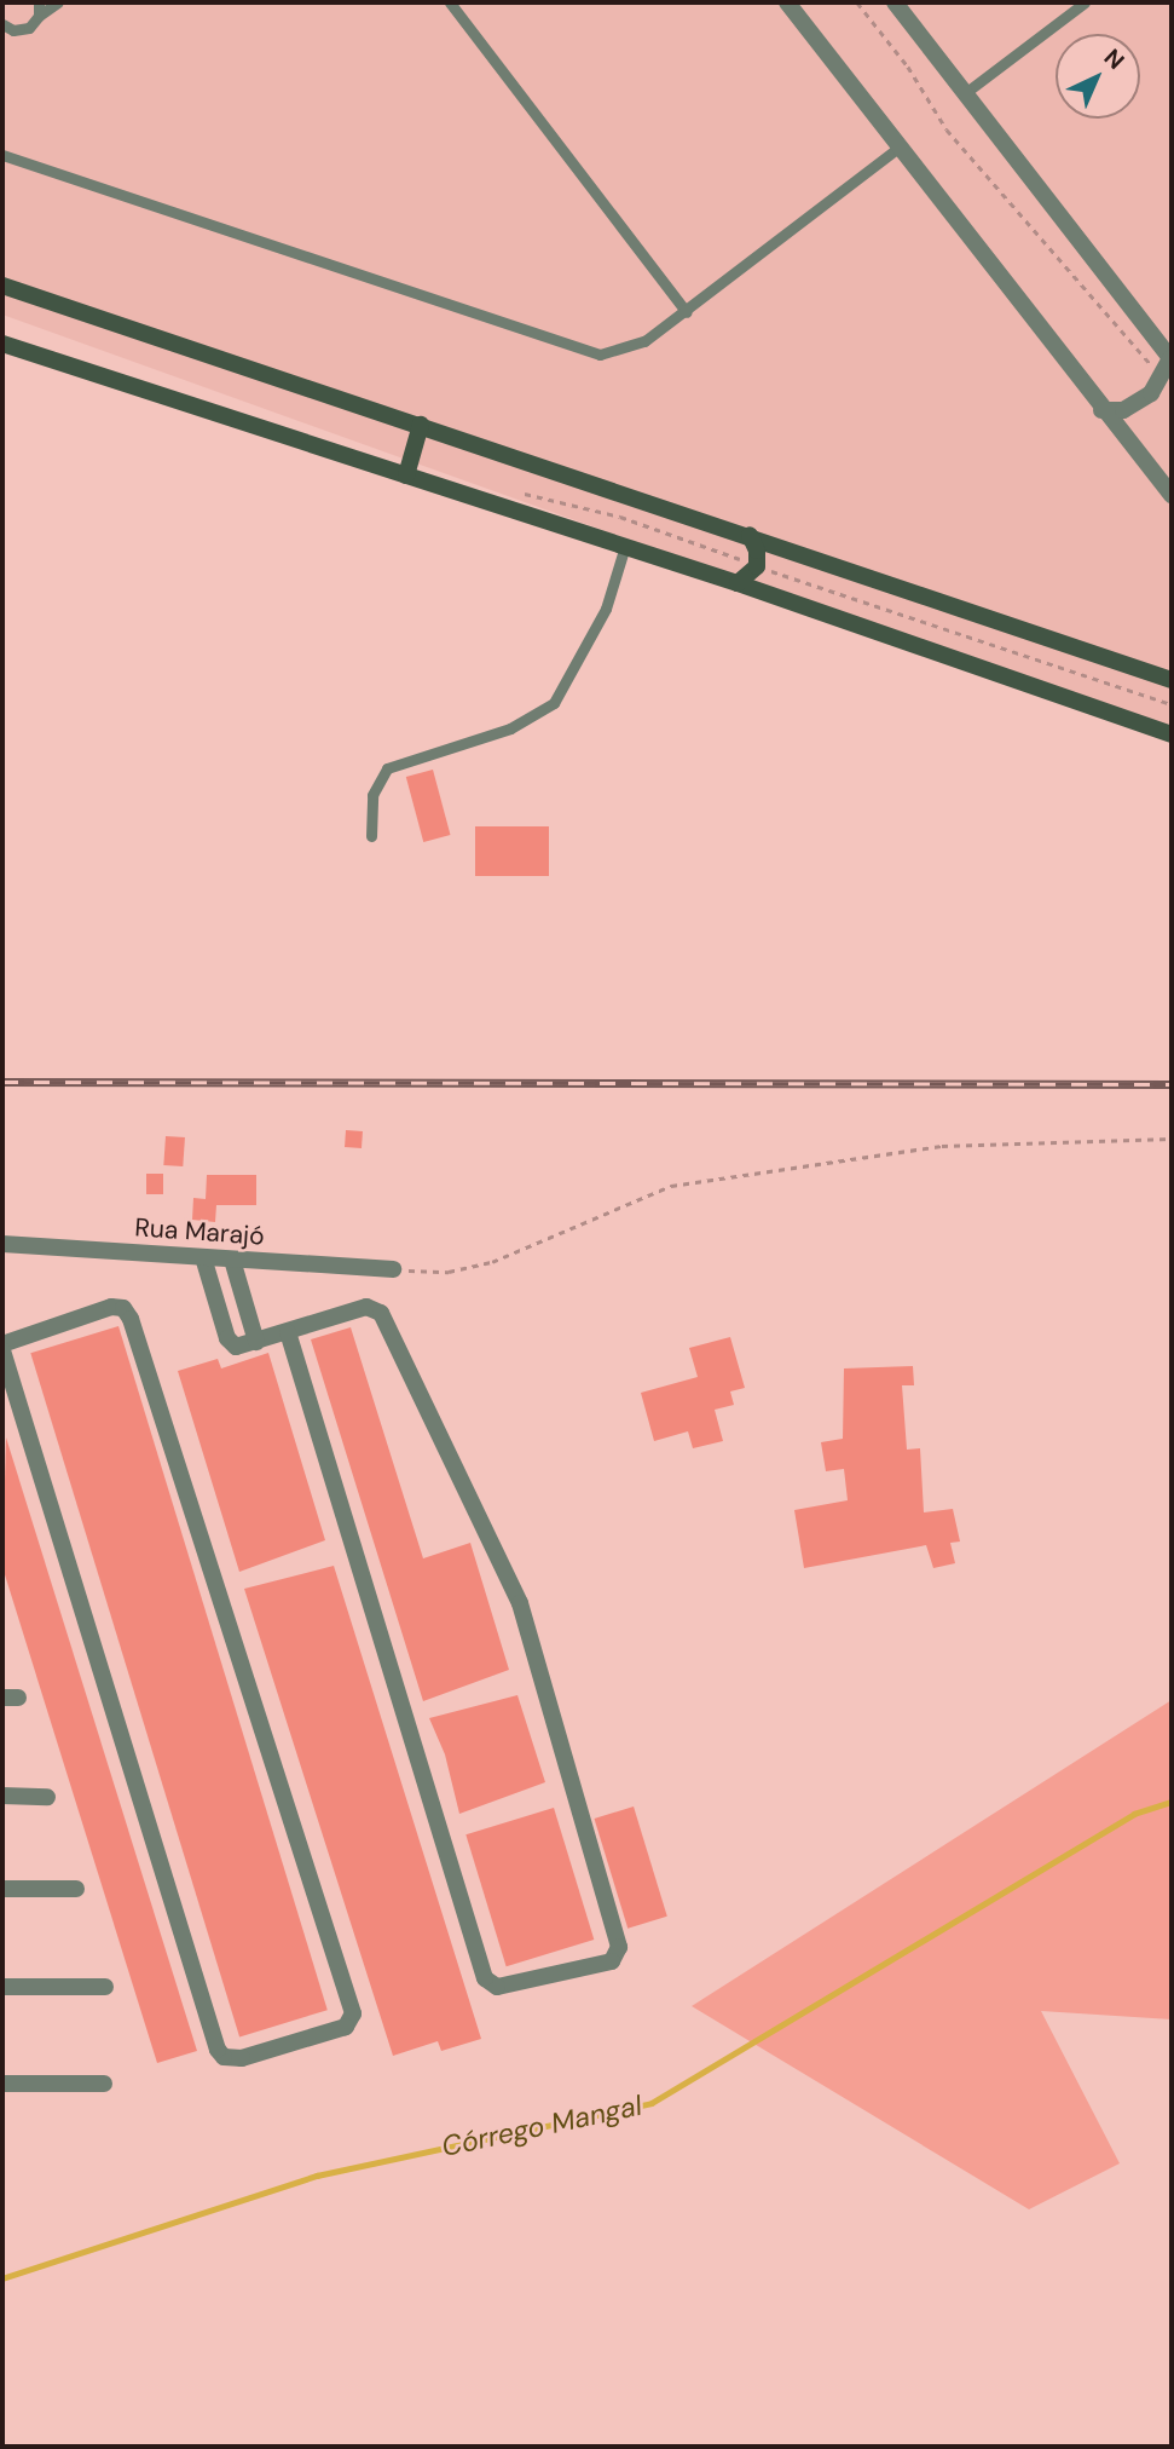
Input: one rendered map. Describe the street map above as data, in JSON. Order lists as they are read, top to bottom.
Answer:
{
  "streets": {
    "street": ["Rua Marajó"]
  },
  "water": ["Córrego Mangal"],
  "north": "top right"
}
